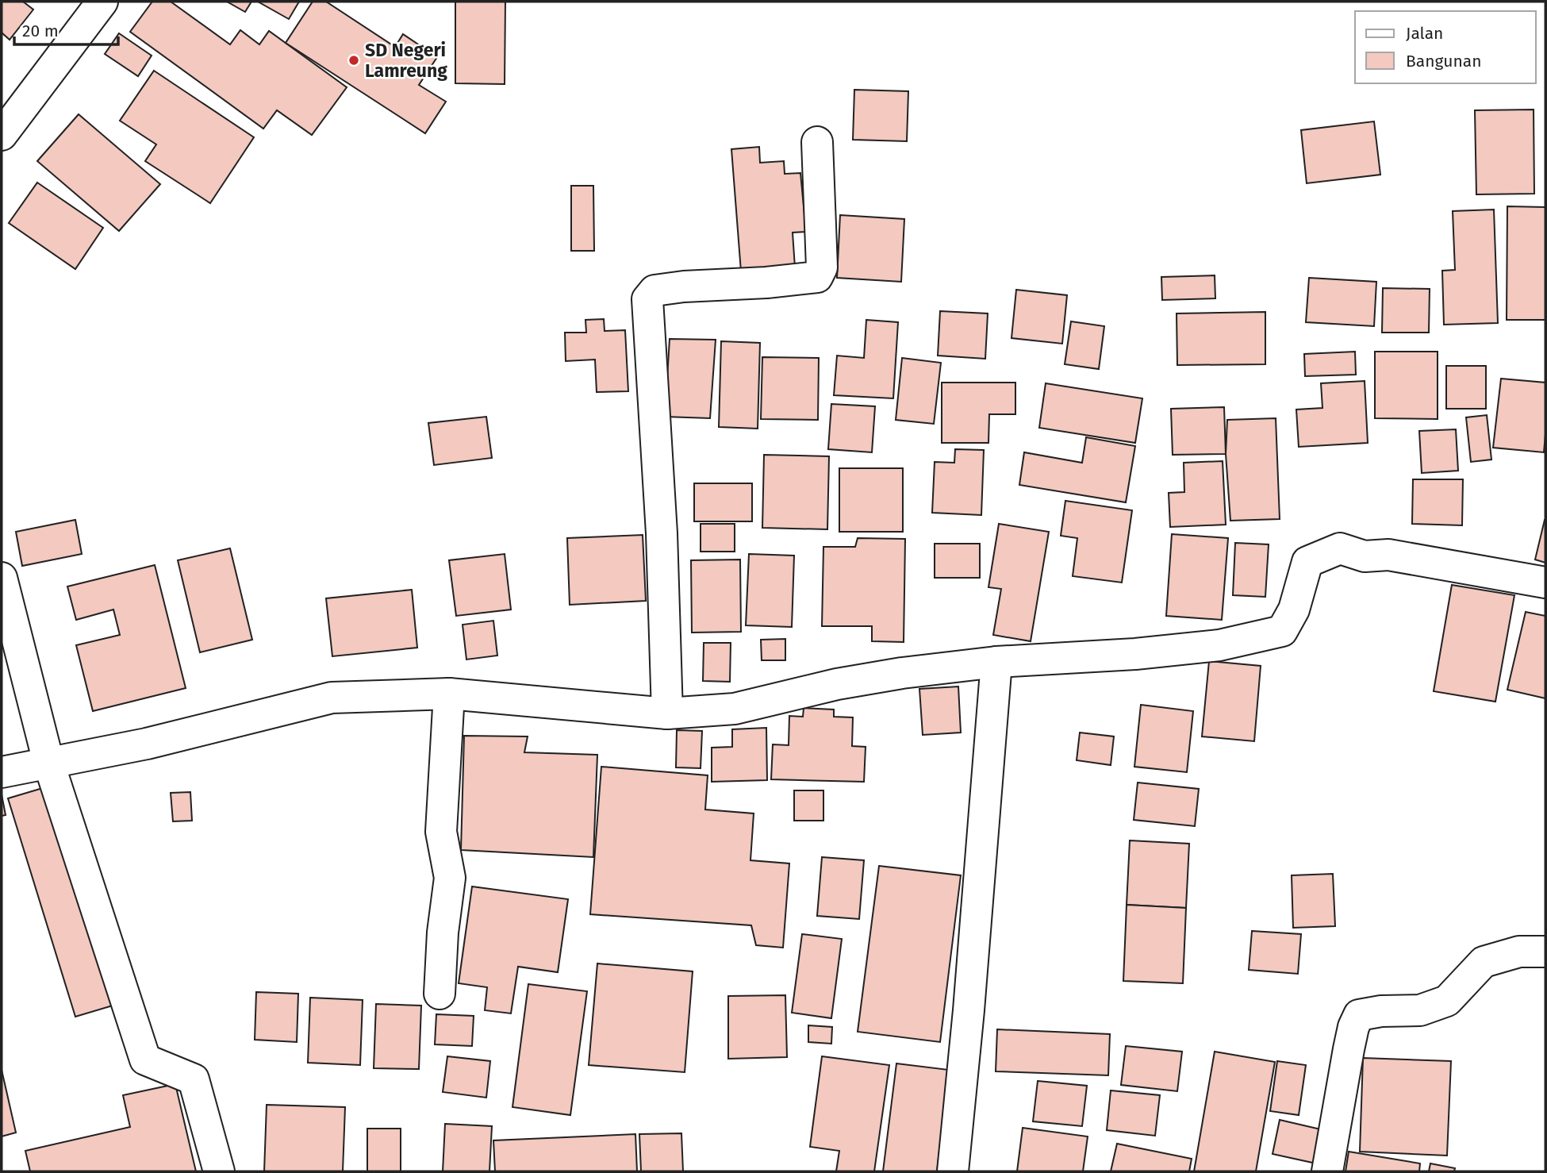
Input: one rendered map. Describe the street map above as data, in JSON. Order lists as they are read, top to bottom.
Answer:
{
  "places": ["SD Negeri Lamreung"],
  "legend": ["Jalan", "Bangunan"],
  "scale_bar": "20 m"
}
